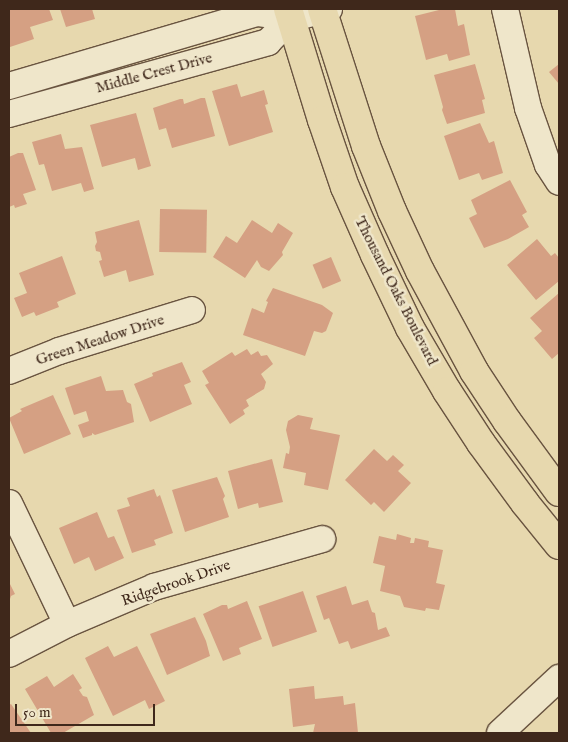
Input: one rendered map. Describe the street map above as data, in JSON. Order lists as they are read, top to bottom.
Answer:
{
  "streets": {
    "main road": ["Thousand Oaks Boulevard"],
    "street": ["Middle Crest Drive", "Green Meadow Drive", "Ridgebrook Drive"]
  },
  "crossings": [
    ["Middle Crest Drive", "Thousand Oaks Boulevard"]
  ],
  "scale_bar": "50 m"
}
